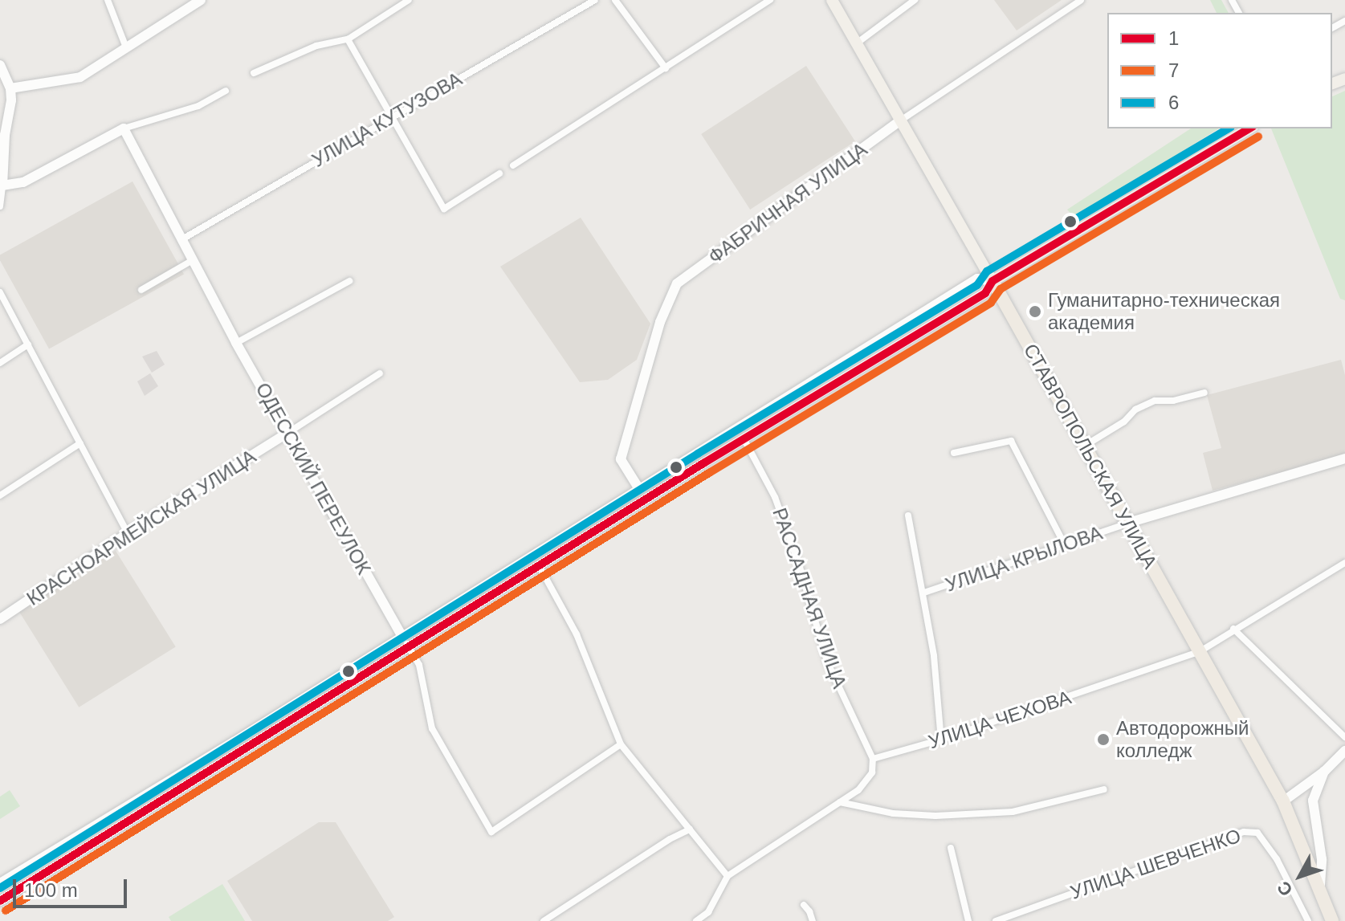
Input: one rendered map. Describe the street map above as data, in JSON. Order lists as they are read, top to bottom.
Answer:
{
  "streets": {
    "highway": ["СТАВРОПОЛЬСКАЯ УЛИЦА"],
    "main road": [
      "ФАБРИЧНАЯ УЛИЦА",
      "ОДЕССКИЙ ПЕРЕУЛОК",
      "КРАСНОАРМЕЙСКАЯ УЛИЦА",
      "УЛИЦА КРЫЛОВА"
    ],
    "street": [
      "УЛИЦА КУТУЗОВА",
      "РАССАДНАЯ УЛИЦА",
      "УЛИЦА ЧЕХОВА",
      "УЛИЦА ШЕВЧЕНКО"
    ]
  },
  "crossings": [
    ["УЛИЦА КУТУЗОВА", "ОДЕССКИЙ ПЕРЕУЛОК"],
    ["ФАБРИЧНАЯ УЛИЦА", "СТАВРОПОЛЬСКАЯ УЛИЦА"],
    ["СТАВРОПОЛЬСКАЯ УЛИЦА", "УЛИЦА КРЫЛОВА"],
    ["СТАВРОПОЛЬСКАЯ УЛИЦА", "УЛИЦА ЧЕХОВА"],
    ["ОДЕССКИЙ ПЕРЕУЛОК", "КРАСНОАРМЕЙСКАЯ УЛИЦА"],
    ["РАССАДНАЯ УЛИЦА", "УЛИЦА ЧЕХОВА"]
  ],
  "places": ["Гуманитарно-техническая академия", "Автодорожный колледж"],
  "lines": ["transit line 1", "transit line 6", "transit line 7"],
  "legend": ["1", "7", "6"],
  "scale_bar": "100 m",
  "north": "bottom left"
}
